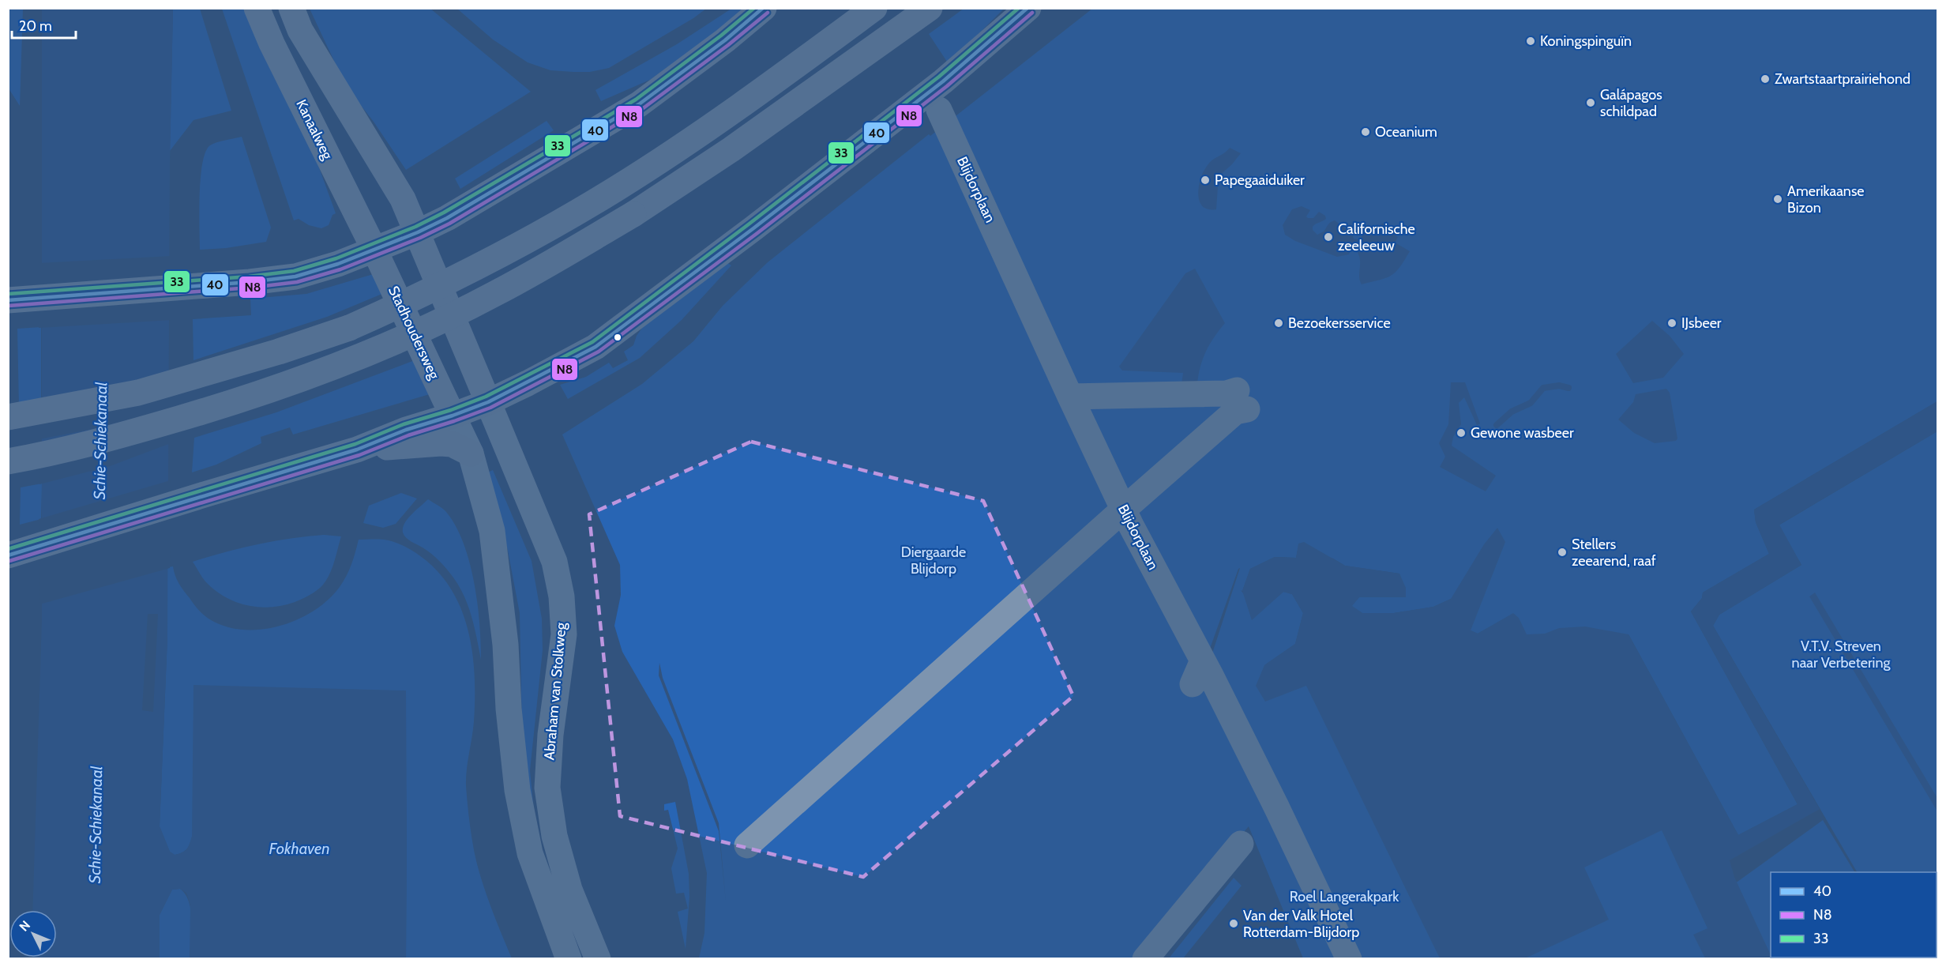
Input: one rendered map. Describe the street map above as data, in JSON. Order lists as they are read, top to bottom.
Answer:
{
  "streets": {
    "main road": ["Kanaalweg", "Stadhoudersweg"],
    "street": ["Blijdorplaan", "Abraham van Stolkweg"]
  },
  "crossings": [
    ["Kanaalweg", "Stadhoudersweg"]
  ],
  "water": ["Schie-Schiekanaal", "Fokhaven"],
  "parks": ["Diergaarde Blijdorp", "V.T.V. Streven naar Verbetering", "Roel Langerakpark"],
  "places": [
    "Koningspinguïn",
    "Zwartstaartprairiehond",
    "Galápagos schildpad",
    "Oceanium",
    "Papegaaiduiker",
    "Amerikaanse Bizon",
    "Californische zeeleeuw",
    "Bezoekersservice",
    "IJsbeer",
    "Gewone wasbeer",
    "Stellers zeearend, raaf",
    "Van der Valk Hotel Rotterdam-Blijdorp"
  ],
  "lines": ["transit line 40", "transit line 33", "transit line N8"],
  "legend": ["40", "N8", "33"],
  "scale_bar": "20 m",
  "north": "top left"
}
